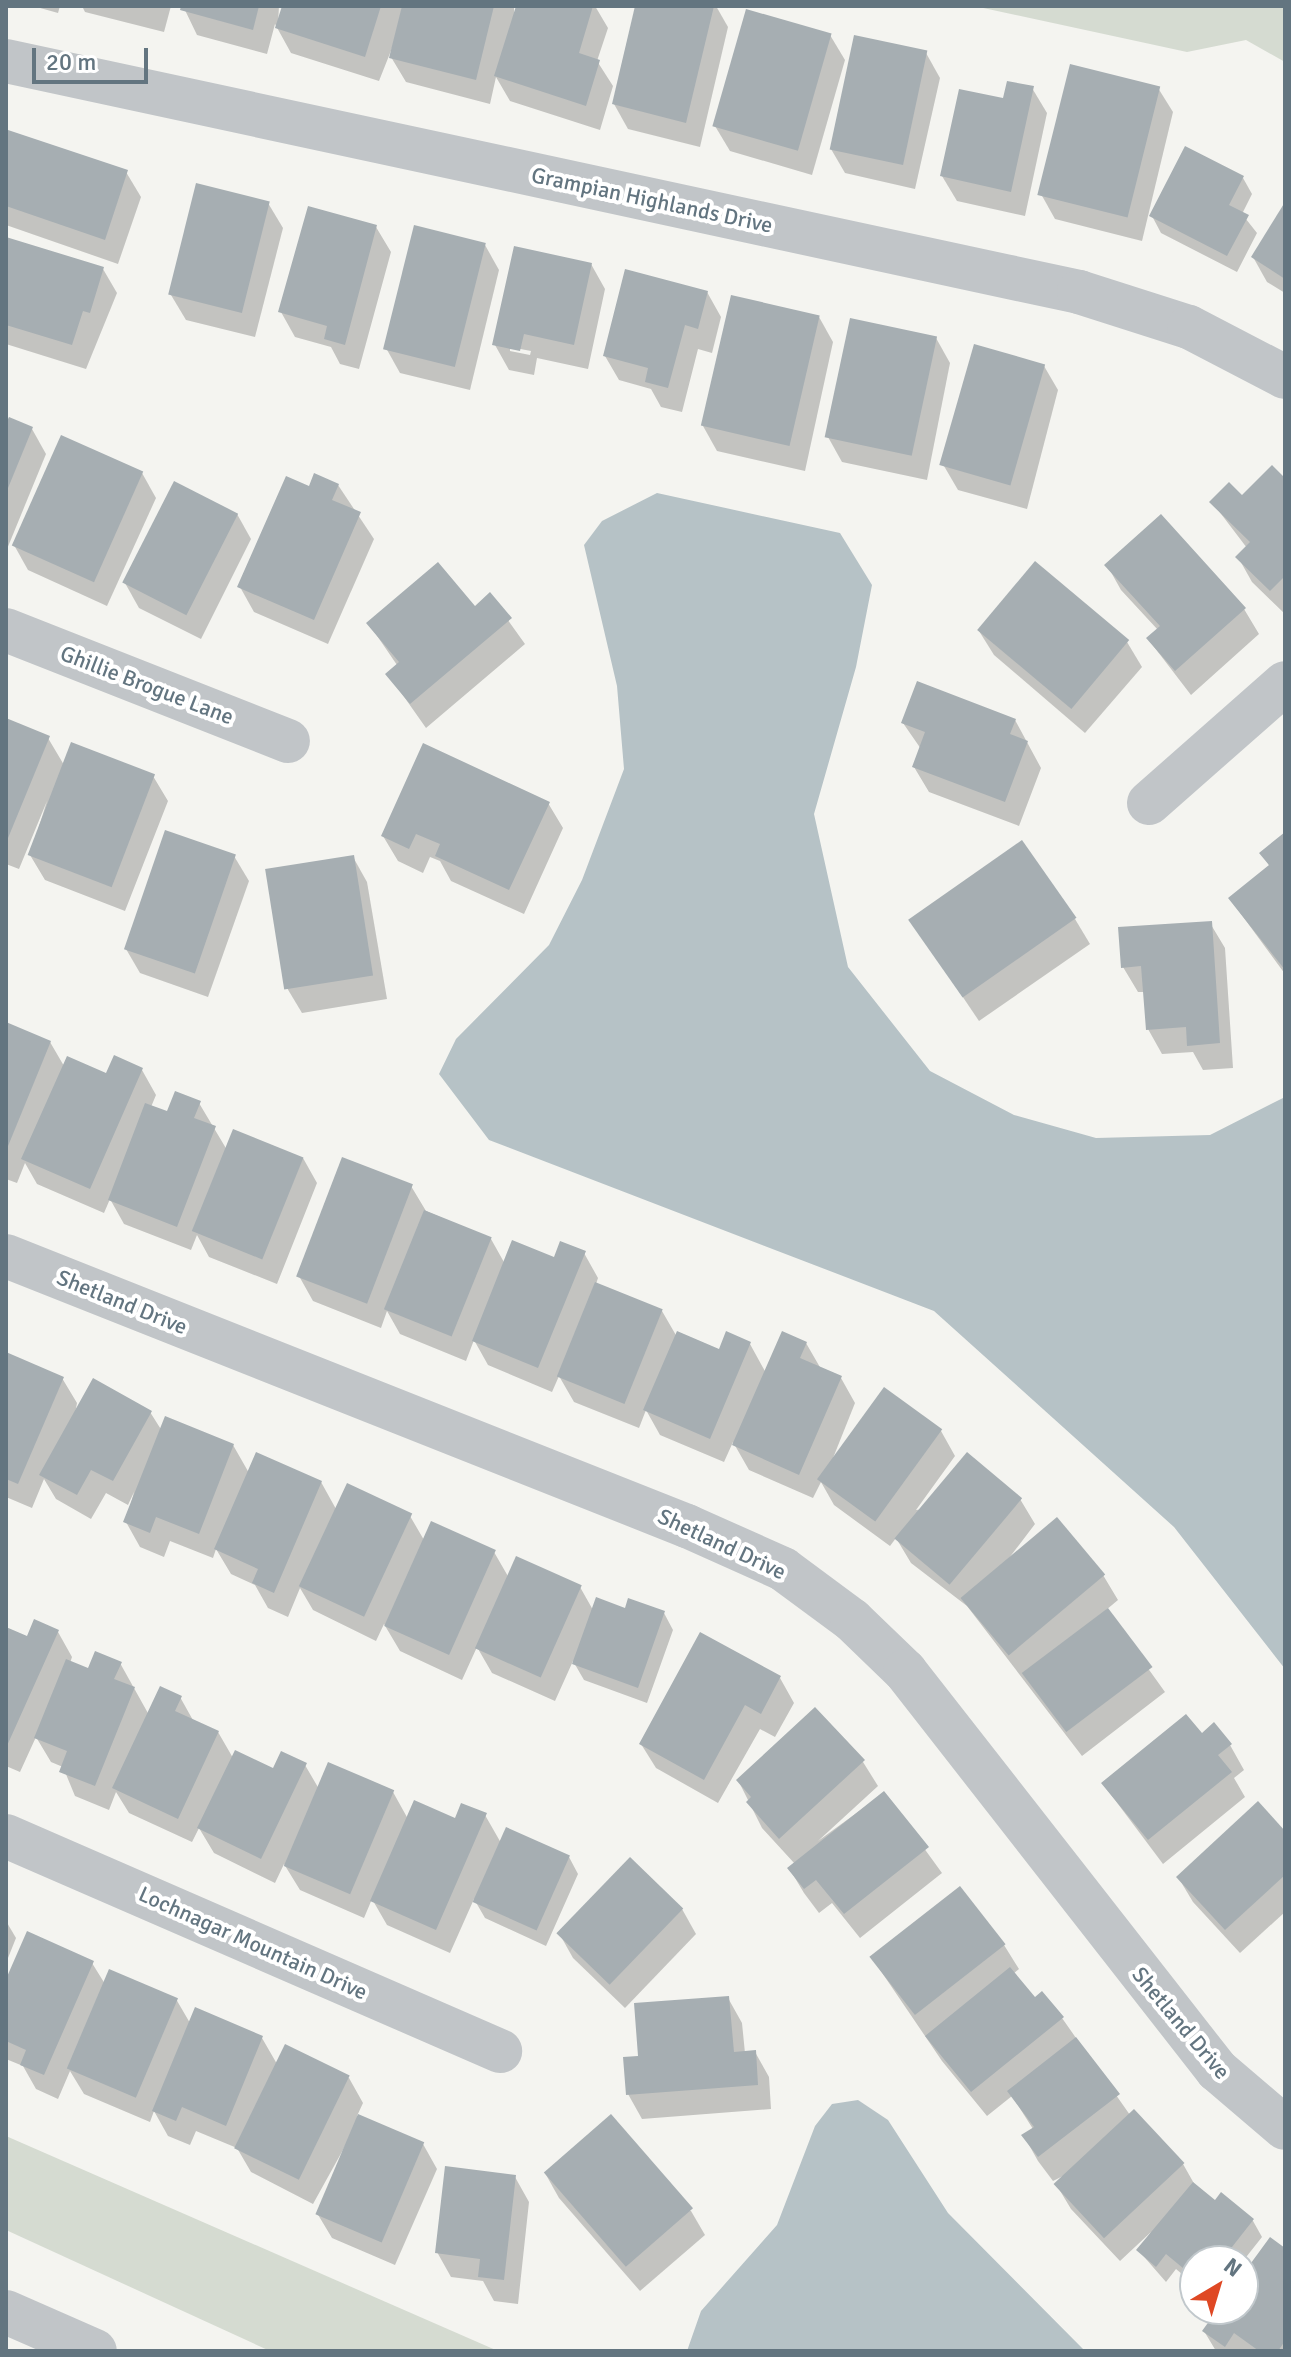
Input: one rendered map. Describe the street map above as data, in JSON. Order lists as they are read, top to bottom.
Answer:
{
  "streets": {
    "street": [
      "Grampian Highlands Drive",
      "Ghillie Brogue Lane",
      "Shetland Drive",
      "Lochnagar Mountain Drive"
    ]
  },
  "scale_bar": "20 m",
  "north": "top right"
}
